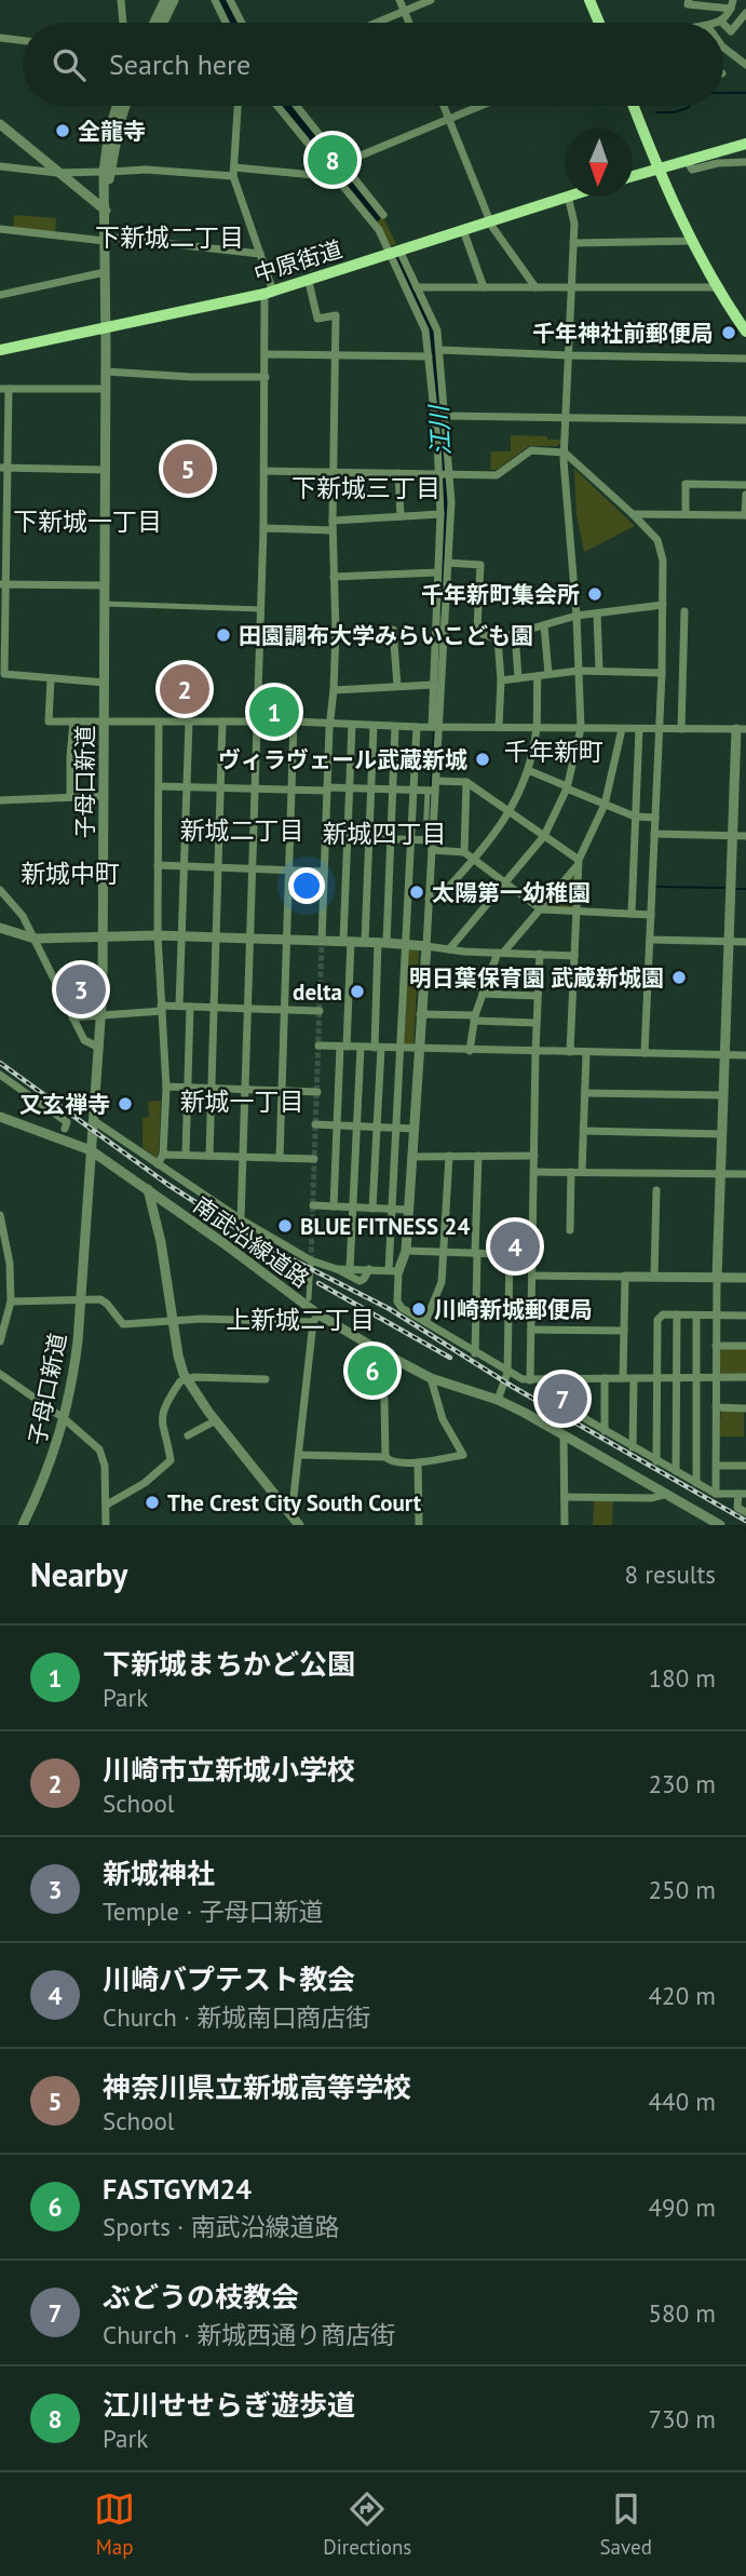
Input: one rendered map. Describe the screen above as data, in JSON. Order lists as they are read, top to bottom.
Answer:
{
  "streets": {
    "main road": ["中原街道"],
    "street": ["子母口新道", "南武沿線道路"]
  },
  "crossings": [
    ["中原街道", "子母口新道"],
    ["子母口新道", "南武沿線道路"]
  ],
  "districts": [
    "下新城二丁目",
    "下新城三丁目",
    "下新城一丁目",
    "千年新町",
    "新城二丁目",
    "新城四丁目",
    "新城中町",
    "新城一丁目",
    "上新城二丁目"
  ],
  "water": ["江川"],
  "places": [
    "全龍寺",
    "千年神社前郵便局",
    "千年新町集会所",
    "田園調布大学みらいこども園",
    "ヴィラヴェール武蔵新城",
    "太陽第一幼稚園",
    "明日葉保育園 武蔵新城園",
    "delta",
    "又玄禅寺",
    "BLUE FITNESS 24",
    "川崎新城郵便局",
    "The Crest City South Court"
  ],
  "north": "bottom",
  "page": {
    "search": "Search here",
    "pins": [
      "8",
      "5",
      "2",
      "1",
      "3",
      "4",
      "6",
      "7"
    ],
    "heading": ["Nearby", "8 results"],
    "list": [
      {
        "mark": "1",
        "name": "下新城まちかど公園",
        "note": "Park",
        "value": "180 m"
      },
      {
        "mark": "2",
        "name": "川崎市立新城小学校",
        "note": "School",
        "value": "230 m"
      },
      {
        "mark": "3",
        "name": "新城神社",
        "note": "Temple · 子母口新道",
        "value": "250 m"
      },
      {
        "mark": "4",
        "name": "川崎バプテスト教会",
        "note": "Church · 新城南口商店街",
        "value": "420 m"
      },
      {
        "mark": "5",
        "name": "神奈川県立新城高等学校",
        "note": "School",
        "value": "440 m"
      },
      {
        "mark": "6",
        "name": "FASTGYM24",
        "note": "Sports · 南武沿線道路",
        "value": "490 m"
      },
      {
        "mark": "7",
        "name": "ぶどうの枝教会",
        "note": "Church · 新城西通り商店街",
        "value": "580 m"
      },
      {
        "mark": "8",
        "name": "江川せせらぎ遊歩道",
        "note": "Park",
        "value": "730 m"
      }
    ],
    "nav": ["Map", "Directions", "Saved"]
  }
}
